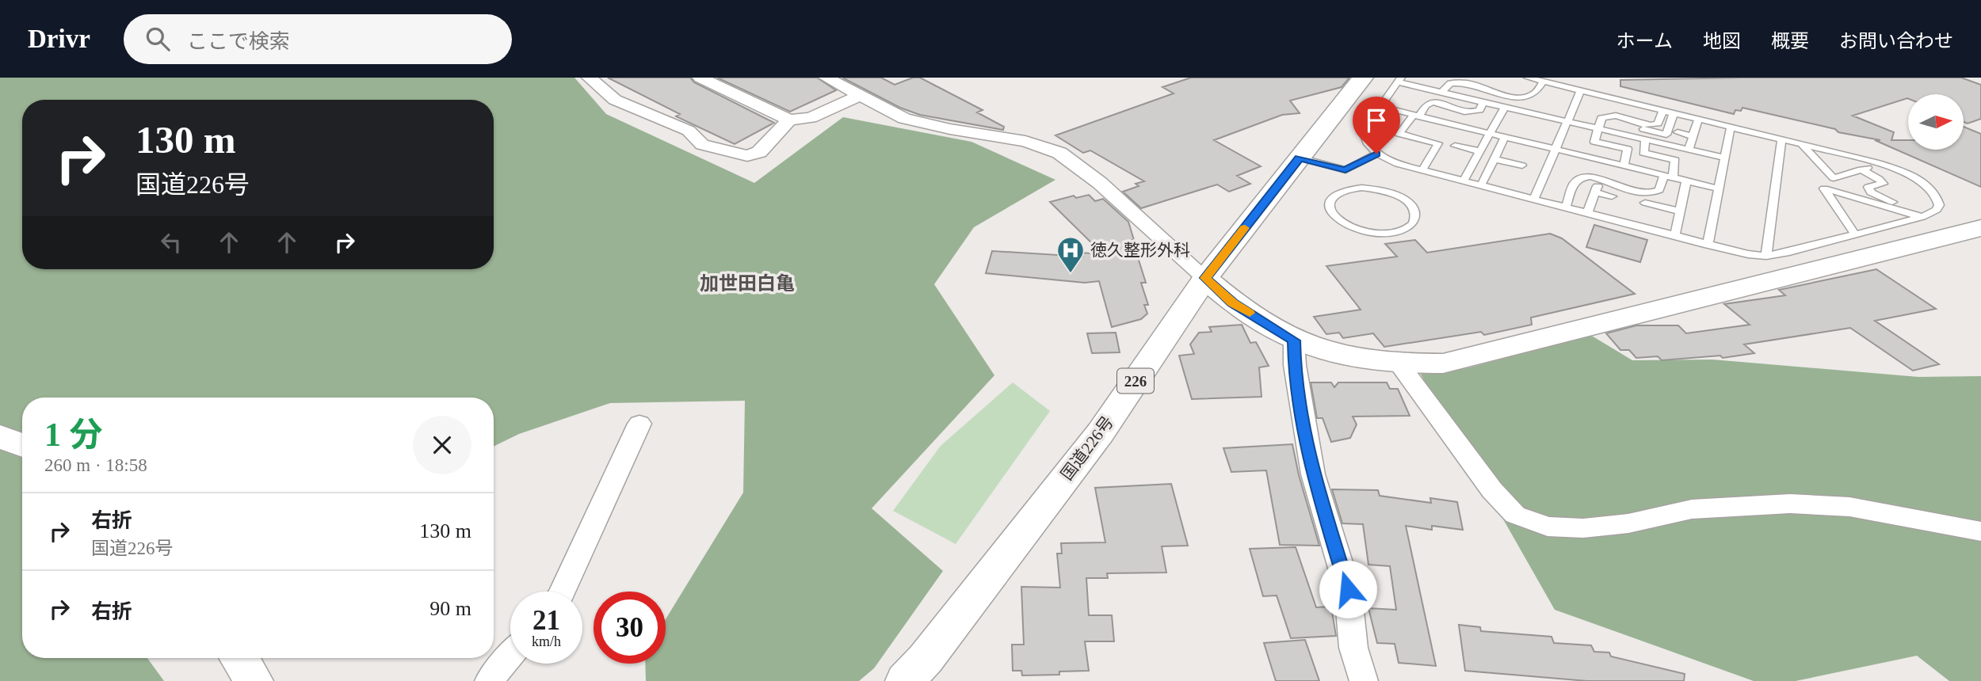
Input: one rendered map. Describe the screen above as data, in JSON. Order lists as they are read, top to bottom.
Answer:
{
  "streets": {
    "main road": ["226", "国道226号"]
  },
  "districts": ["加世田白亀"],
  "places": {
    "hospital": ["徳久整形外科"]
  },
  "north": "right",
  "page": {
    "header": "Drivr",
    "search": "ここで検索",
    "nav": [
      "ホーム",
      "地図",
      "概要",
      "お問い合わせ"
    ],
    "turn": ["130 m", "国道226号"],
    "heading": ["1 分", "260 m · 18:58"],
    "list": [
      {
        "name": "右折",
        "note": "国道226号",
        "value": "130 m"
      },
      {
        "name": "右折",
        "value": "90 m"
      }
    ],
    "speed": "21 km/h",
    "limit": "30"
  }
}
